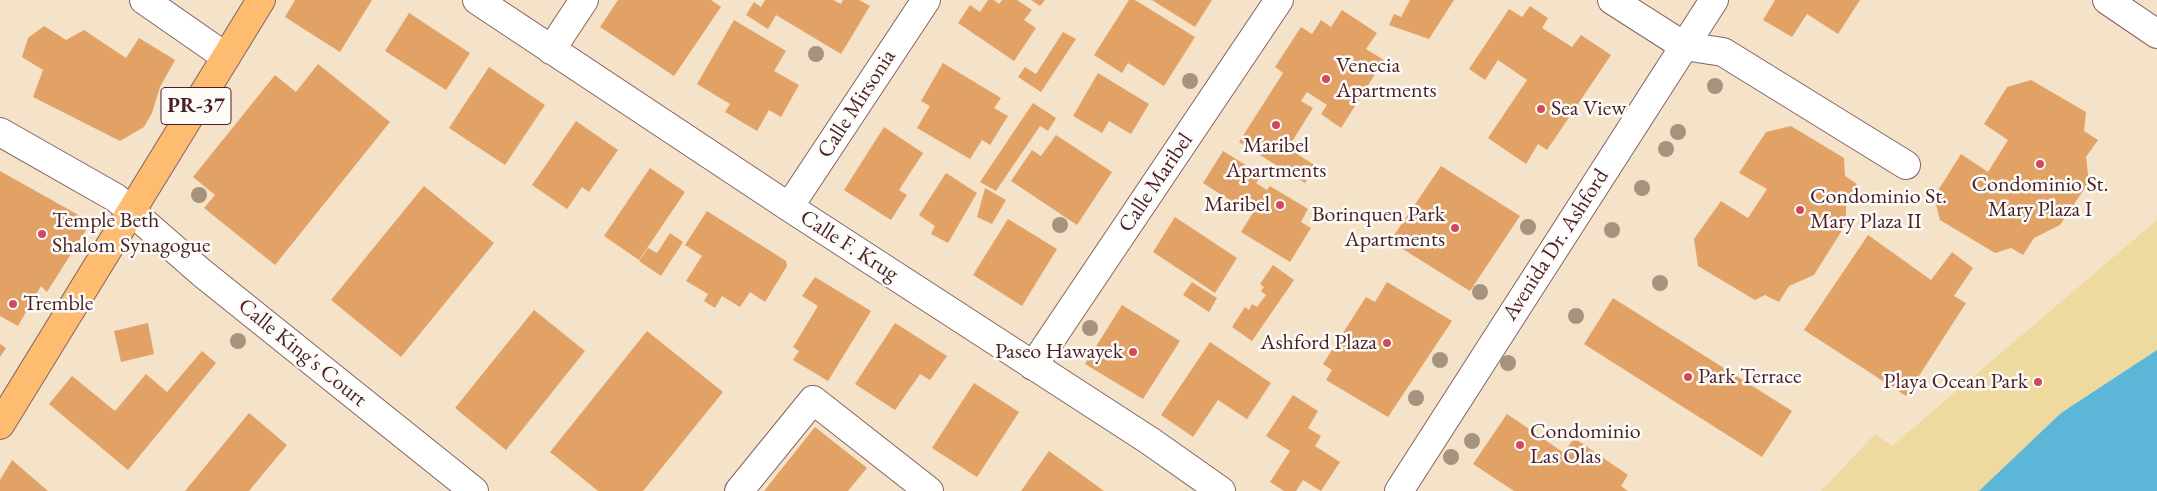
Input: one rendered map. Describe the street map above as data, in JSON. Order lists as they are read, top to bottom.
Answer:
{
  "streets": {
    "main road": ["PR-37"],
    "street": [
      "Calle Mirsonia",
      "Calle Maribel",
      "Avenida Dr. Ashford",
      "Calle F. Krug",
      "Calle King's Court"
    ]
  },
  "crossings": [
    ["Calle Mirsonia", "Calle F. Krug"],
    ["PR-37", "Calle King's Court"],
    ["Calle Maribel", "Calle F. Krug"]
  ],
  "places": [
    "Venecia Apartments",
    "Sea View",
    "Maribel Apartments",
    "Condominio St. Mary Plaza I",
    "Maribel",
    "Condominio St. Mary Plaza II",
    "Borinquen Park Apartments",
    "Temple Beth Shalom Synagogue",
    "Tremble",
    "Ashford Plaza",
    "Paseo Hawayek",
    "Park Terrace",
    "Playa Ocean Park",
    "Condominio Las Olas"
  ]
}
